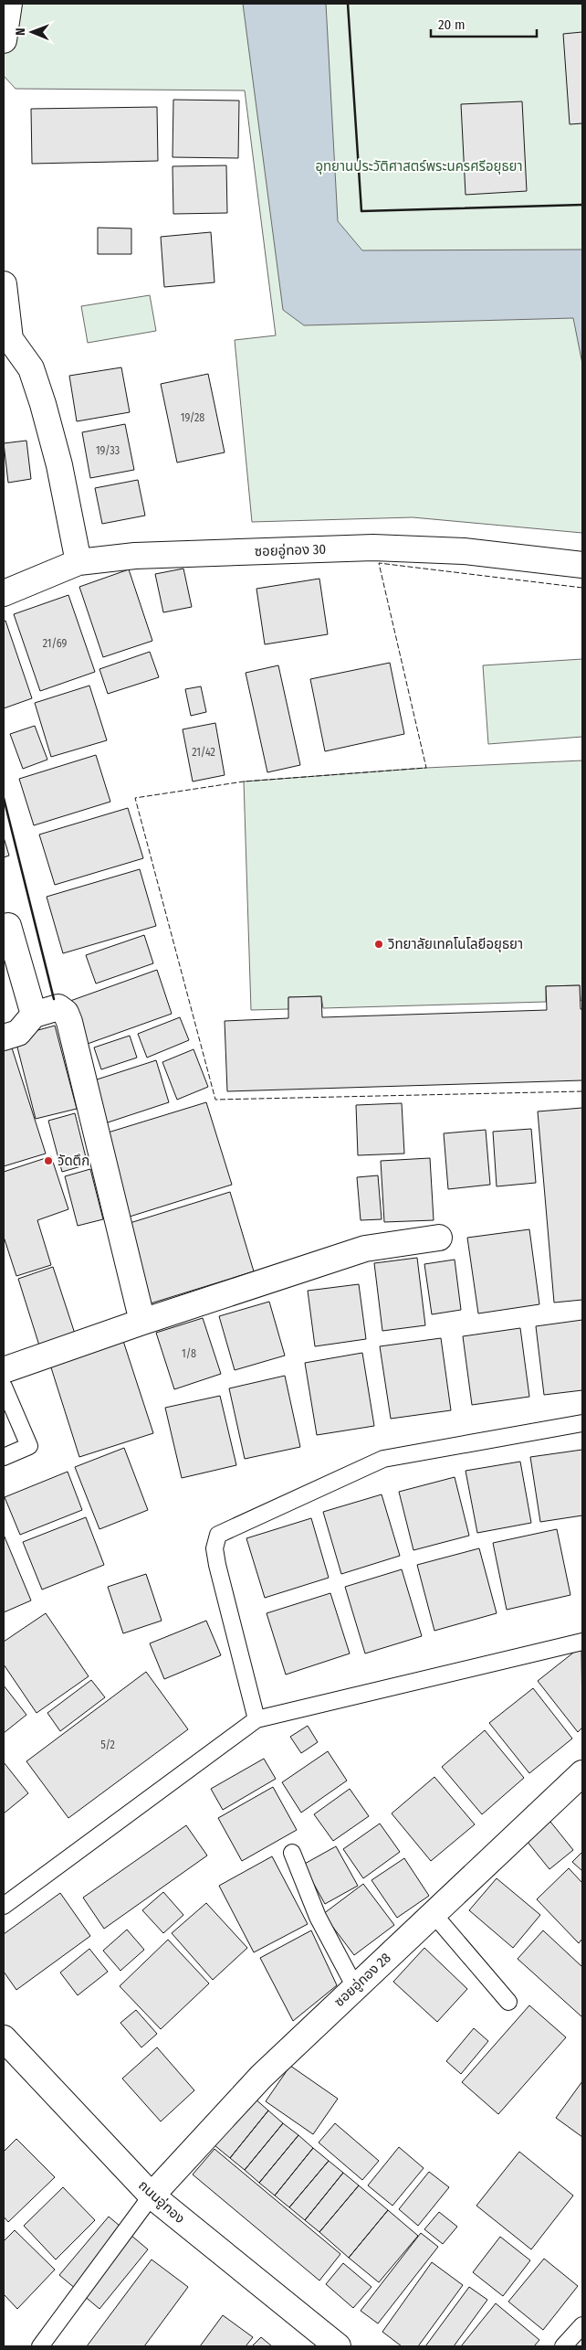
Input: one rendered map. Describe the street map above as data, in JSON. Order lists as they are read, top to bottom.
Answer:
{
  "streets": {
    "street": ["ซอยอู่ทอง 30", "ซอยอู่ทอง 28", "ถนนอู่ทอง"]
  },
  "crossings": [
    ["ซอยอู่ทอง 28", "ถนนอู่ทอง"]
  ],
  "parks": ["อุทยานประวัติศาสตร์พระนครศรีอยุธยา"],
  "places": ["วิทยาลัยเทคโนโลยีอยุธยา", "วัดตึก"],
  "house_numbers": [
    "19/28",
    "19/33",
    "21/69",
    "21/42",
    "1/8",
    "5/2"
  ],
  "scale_bar": "20 m",
  "north": "left"
}
